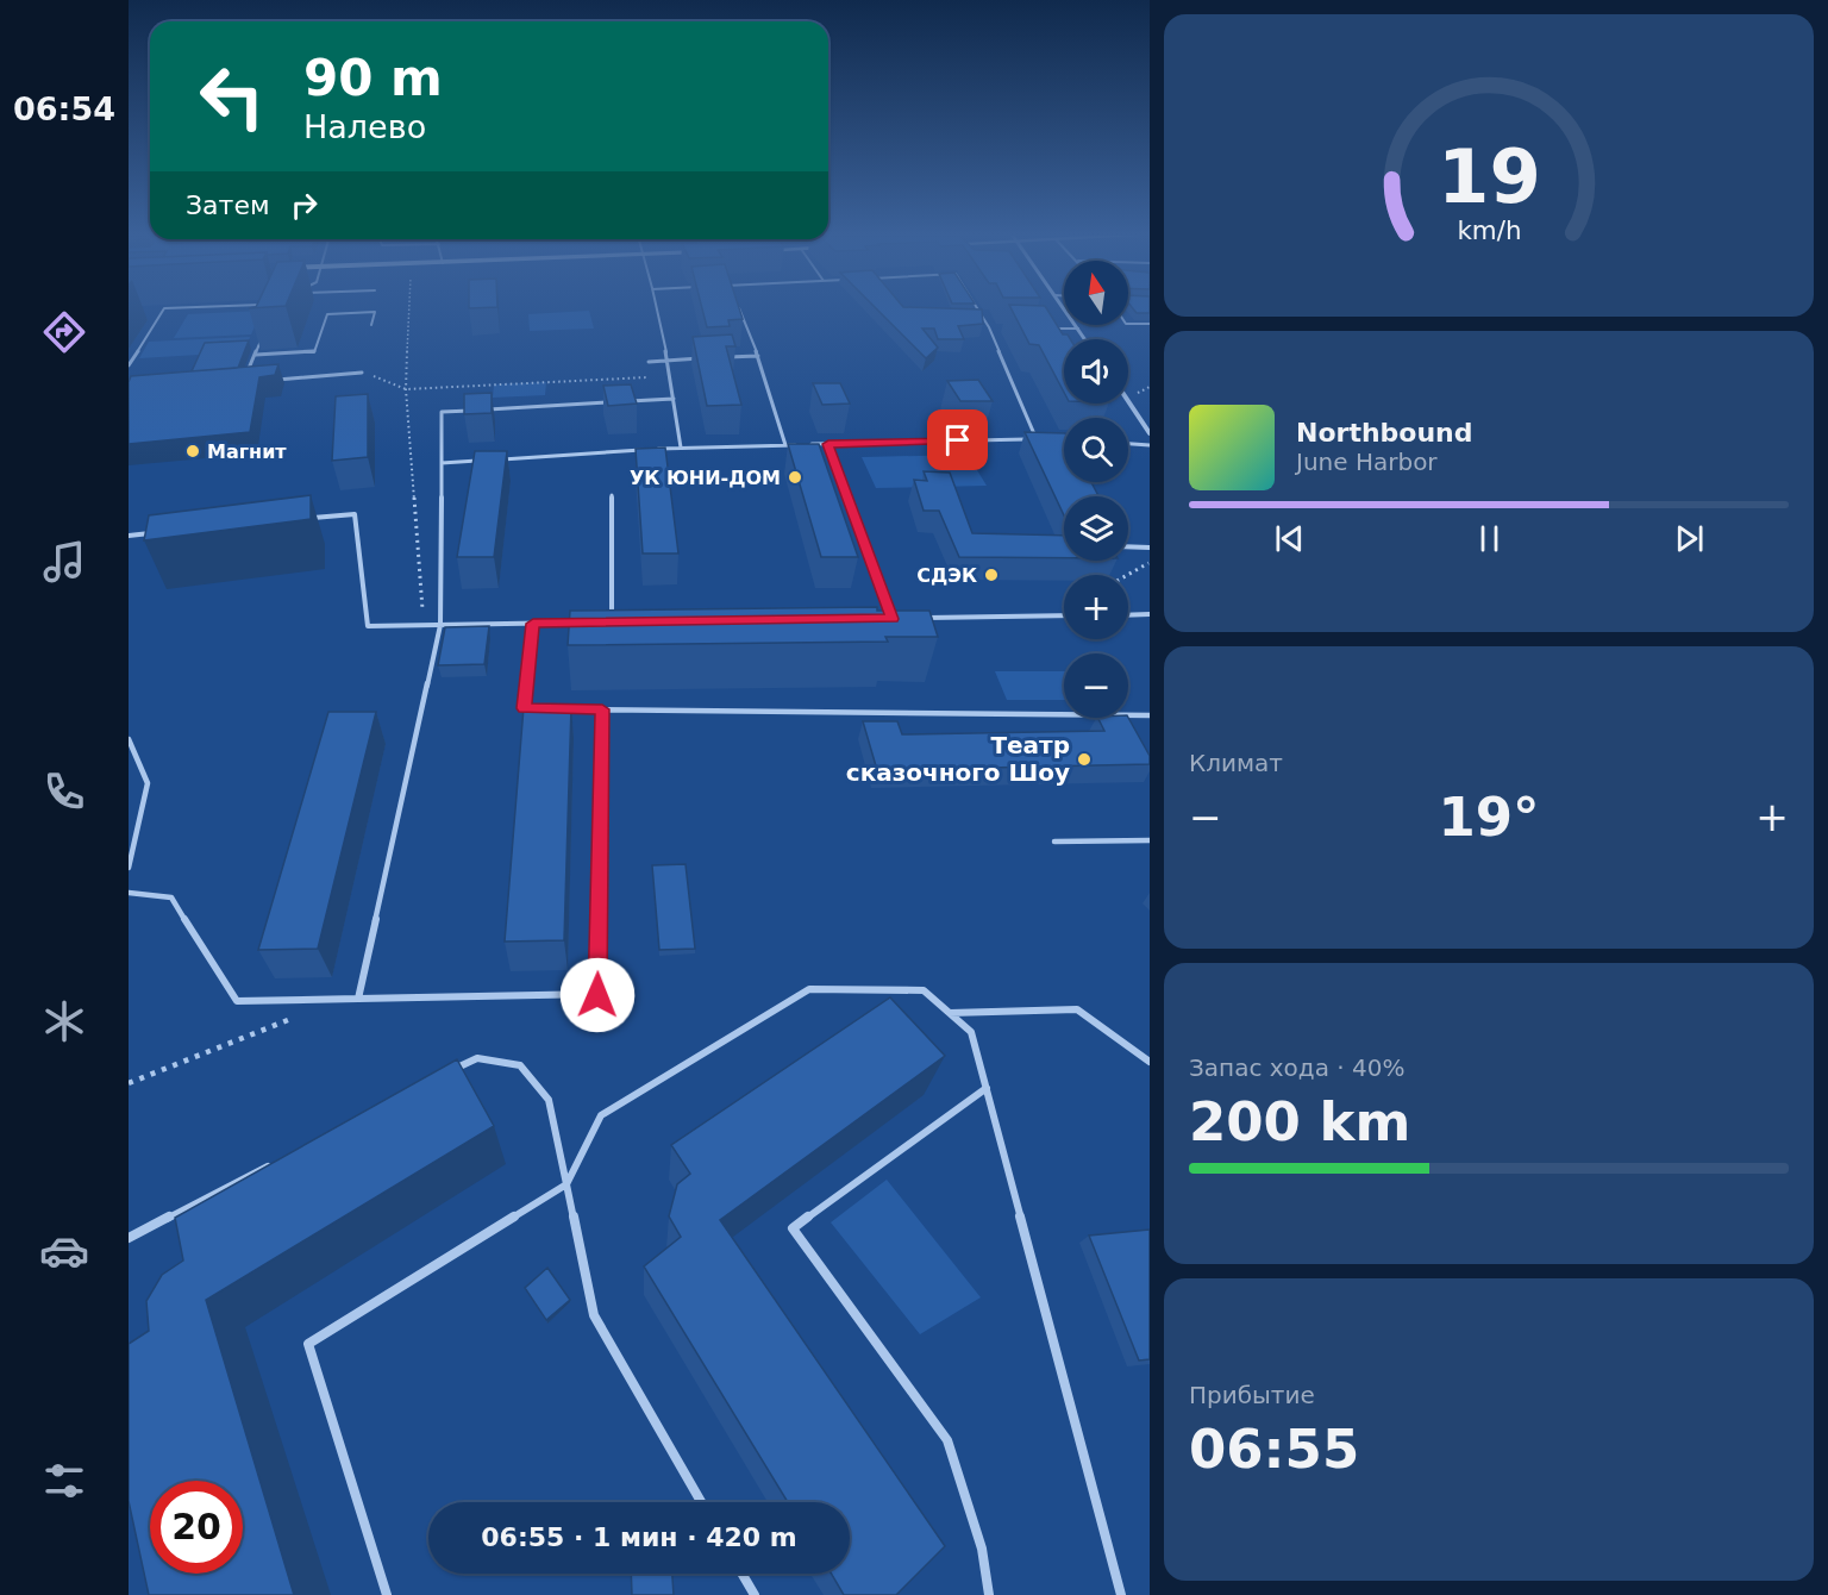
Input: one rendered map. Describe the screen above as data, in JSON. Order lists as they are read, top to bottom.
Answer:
{
  "places": [
    "Магнит",
    "УК ЮНИ-ДОМ",
    "СДЭК",
    "Театр сказочного Шоу"
  ],
  "north": "top",
  "page": {
    "tabs": "06:54",
    "turn": ["90 m", "Налево"],
    "then": "Затем",
    "map_buttons": ["+", "−"],
    "song": ["Northbound", "June Harbor"],
    "tile": [
      "Климат",
      ["Запас хода · 40%", "200 km"],
      ["Прибытие", "06:55"]
    ],
    "heat": ["−", "19°", "+"],
    "limit": "20",
    "trip": "06:55 · 1 мин · 420 m",
    "gauge": ["19", "km/h"]
  }
}
